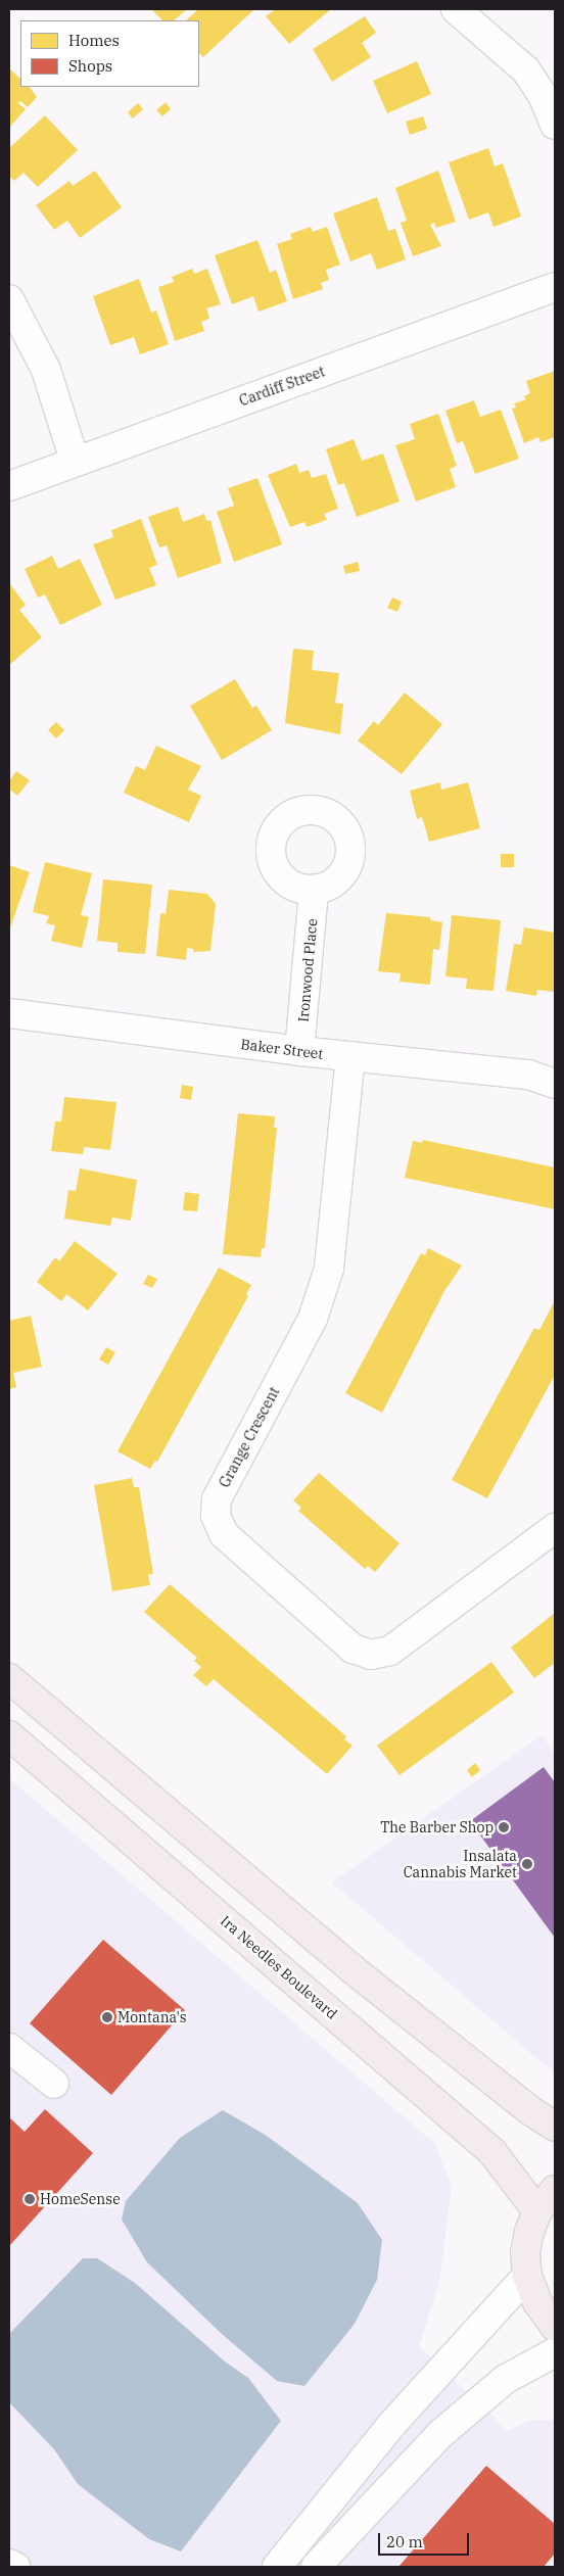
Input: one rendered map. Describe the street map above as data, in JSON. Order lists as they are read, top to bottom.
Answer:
{
  "streets": {
    "main road": ["Ira Needles Boulevard"],
    "street": [
      "Cardiff Street",
      "Ironwood Place",
      "Baker Street",
      "Grange Crescent"
    ]
  },
  "crossings": [
    ["Ironwood Place", "Baker Street"],
    ["Baker Street", "Grange Crescent"]
  ],
  "places": [
    "The Barber Shop",
    "Insalata Cannabis Market",
    "Montana's",
    "HomeSense"
  ],
  "legend": ["Homes", "Shops"],
  "scale_bar": "20 m"
}
